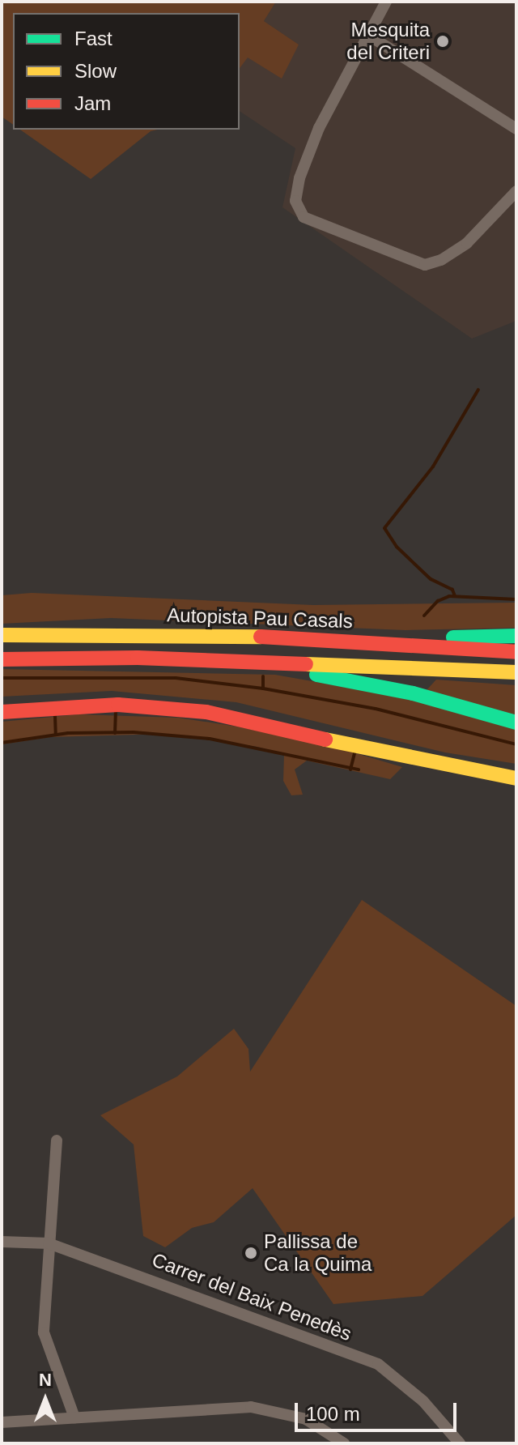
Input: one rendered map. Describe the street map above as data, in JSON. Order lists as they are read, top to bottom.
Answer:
{
  "streets": {
    "main road": ["Autopista Pau Casals"],
    "street": ["Carrer del Baix Penedès"]
  },
  "places": ["Mesquita del Criteri", "Pallissa de Ca la Quima"],
  "legend": ["Fast", "Slow", "Jam"],
  "scale_bar": "100 m",
  "north": "top"
}
